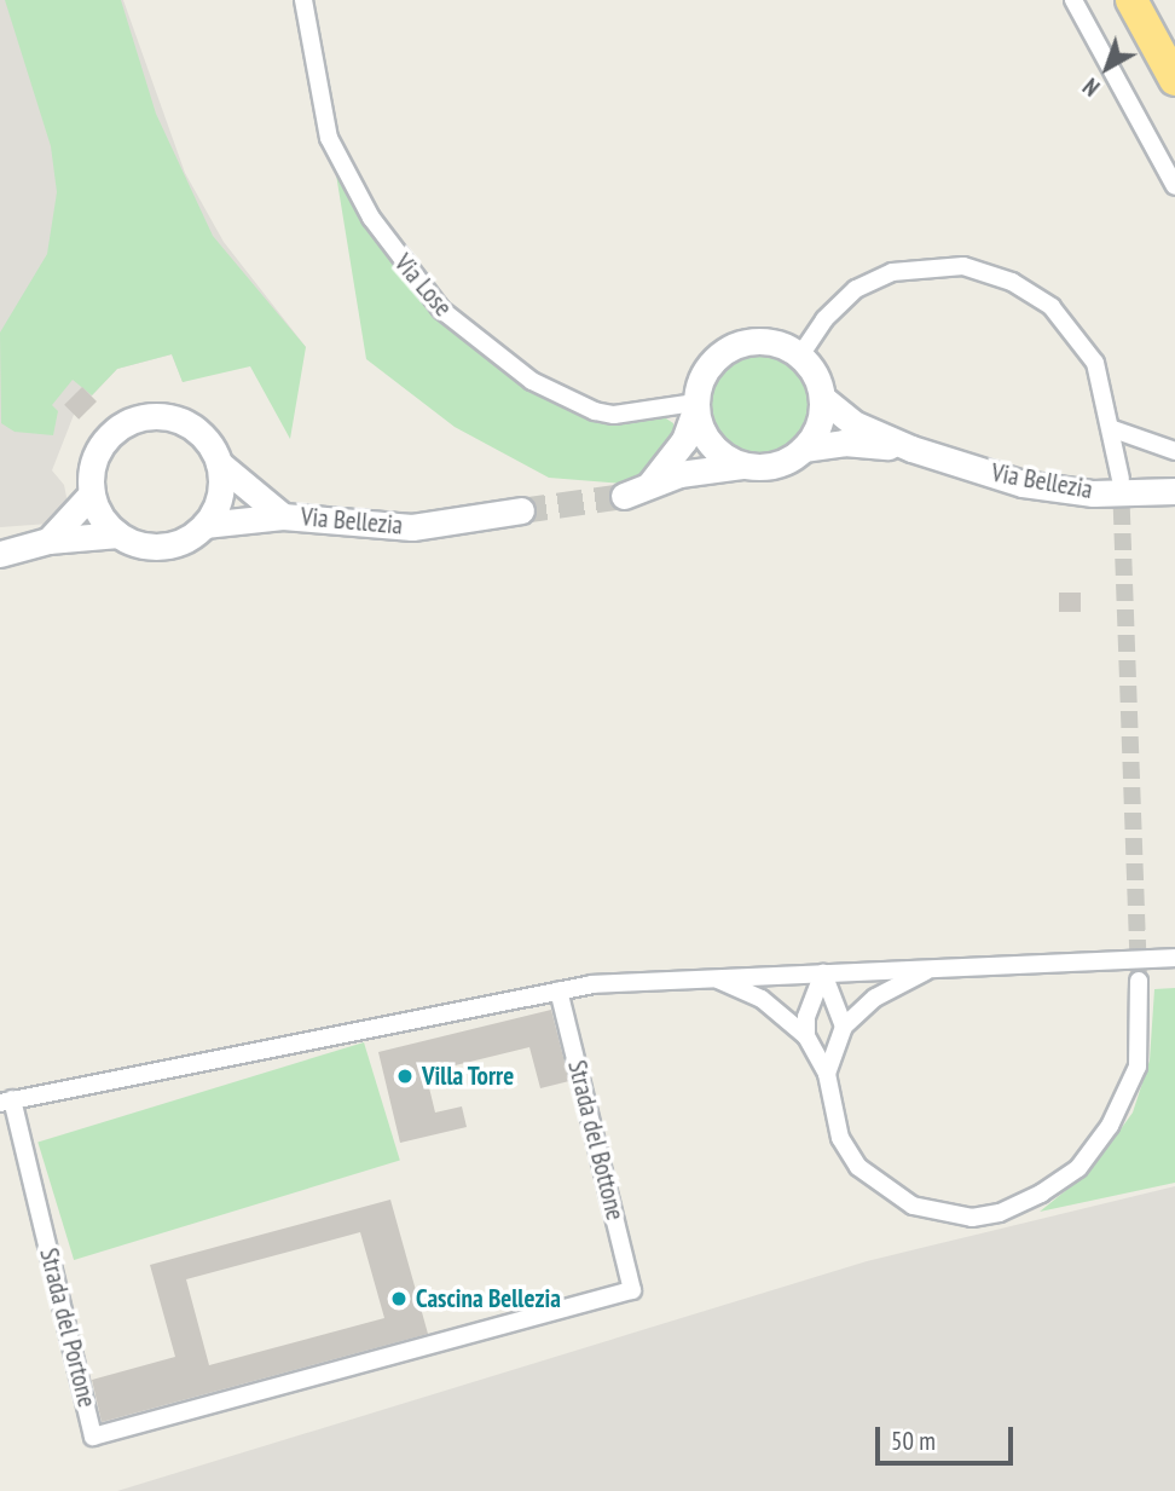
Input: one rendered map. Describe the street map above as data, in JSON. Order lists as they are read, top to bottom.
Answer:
{
  "streets": {
    "street": [
      "Via Lose",
      "Via Bellezia",
      "Strada del Bottone",
      "Strada del Portone"
    ]
  },
  "crossings": [
    ["Via Lose", "Via Bellezia"],
    ["Strada del Bottone", "Strada del Portone"]
  ],
  "places": ["Villa Torre", "Cascina Bellezia"],
  "scale_bar": "50 m",
  "north": "bottom left"
}
